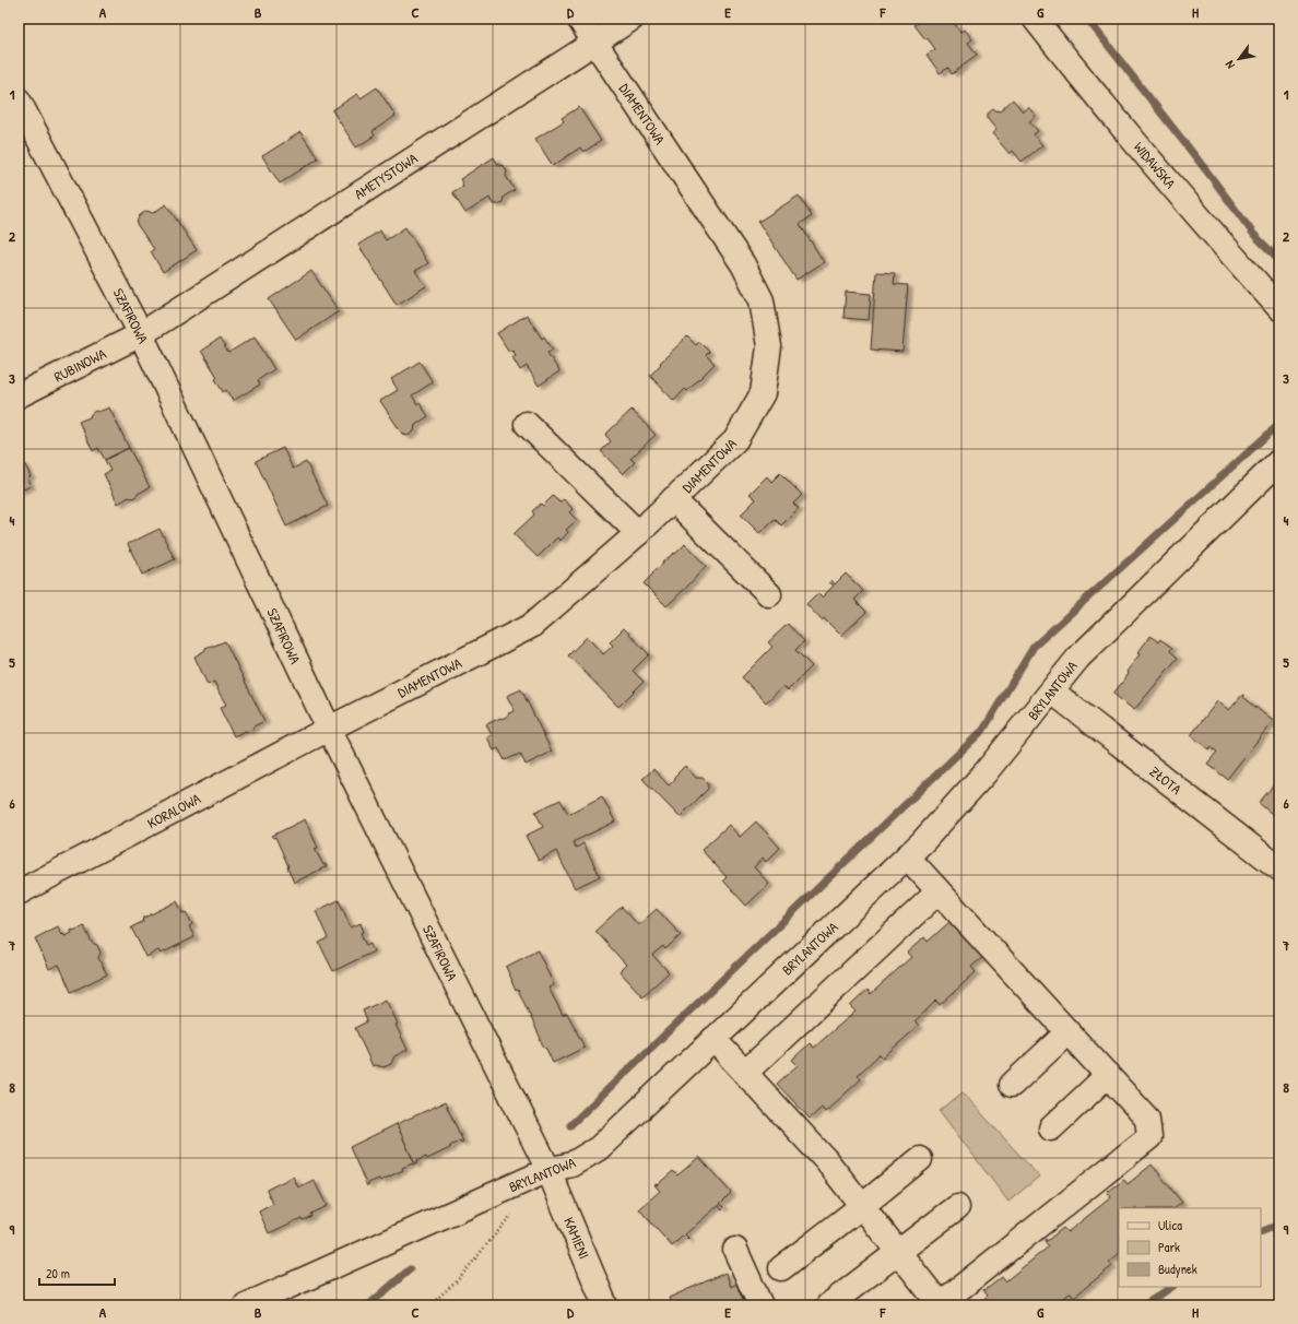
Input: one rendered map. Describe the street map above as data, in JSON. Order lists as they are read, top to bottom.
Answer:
{
  "streets": {
    "street": [
      "DIAMENTOWA",
      "WIDAWSKA",
      "AMETYSTOWA",
      "SZAFIROWA",
      "RUBINOWA",
      "BRYLANTOWA",
      "ZŁOTA",
      "KORALOWA",
      "KAMIENI"
    ]
  },
  "crossings": [
    ["DIAMENTOWA", "AMETYSTOWA"],
    ["DIAMENTOWA", "SZAFIROWA"],
    ["DIAMENTOWA", "KORALOWA"],
    ["AMETYSTOWA", "SZAFIROWA"],
    ["AMETYSTOWA", "RUBINOWA"],
    ["SZAFIROWA", "RUBINOWA"],
    ["SZAFIROWA", "BRYLANTOWA"],
    ["SZAFIROWA", "KORALOWA"],
    ["SZAFIROWA", "KAMIENI"],
    ["BRYLANTOWA", "ZŁOTA"],
    ["BRYLANTOWA", "KAMIENI"]
  ],
  "legend": ["Ulica", "Park", "Budynek"],
  "scale_bar": "20 m",
  "north": "bottom left",
  "grid": {
    "columns": [
      "A",
      "B",
      "C",
      "D",
      "E",
      "F",
      "G",
      "H"
    ],
    "rows": [
      "1",
      "2",
      "3",
      "4",
      "5",
      "6",
      "7",
      "8",
      "9"
    ]
  }
}
